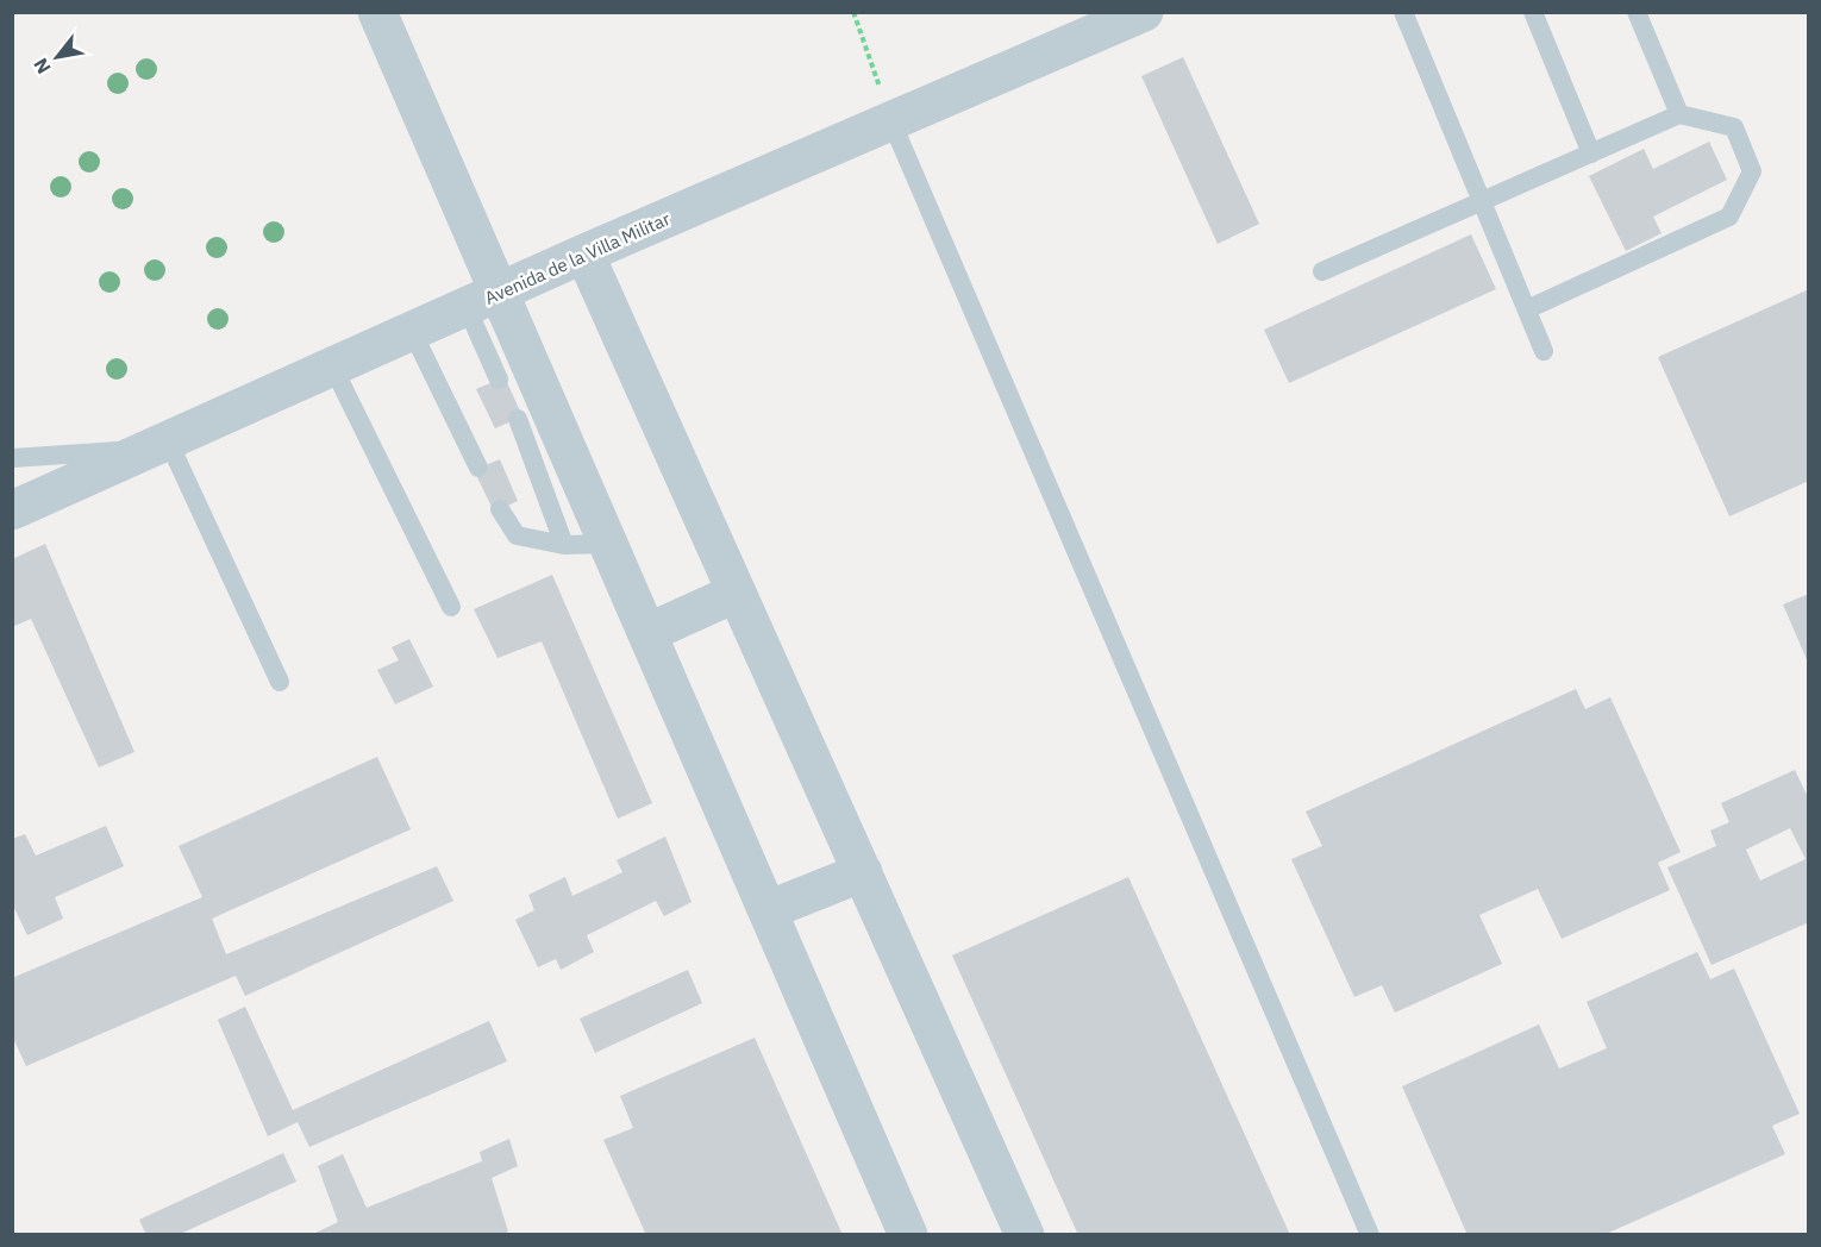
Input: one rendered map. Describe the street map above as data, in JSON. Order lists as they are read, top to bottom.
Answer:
{
  "streets": {
    "street": ["Avenida de la Villa Militar"]
  },
  "north": "bottom left"
}
